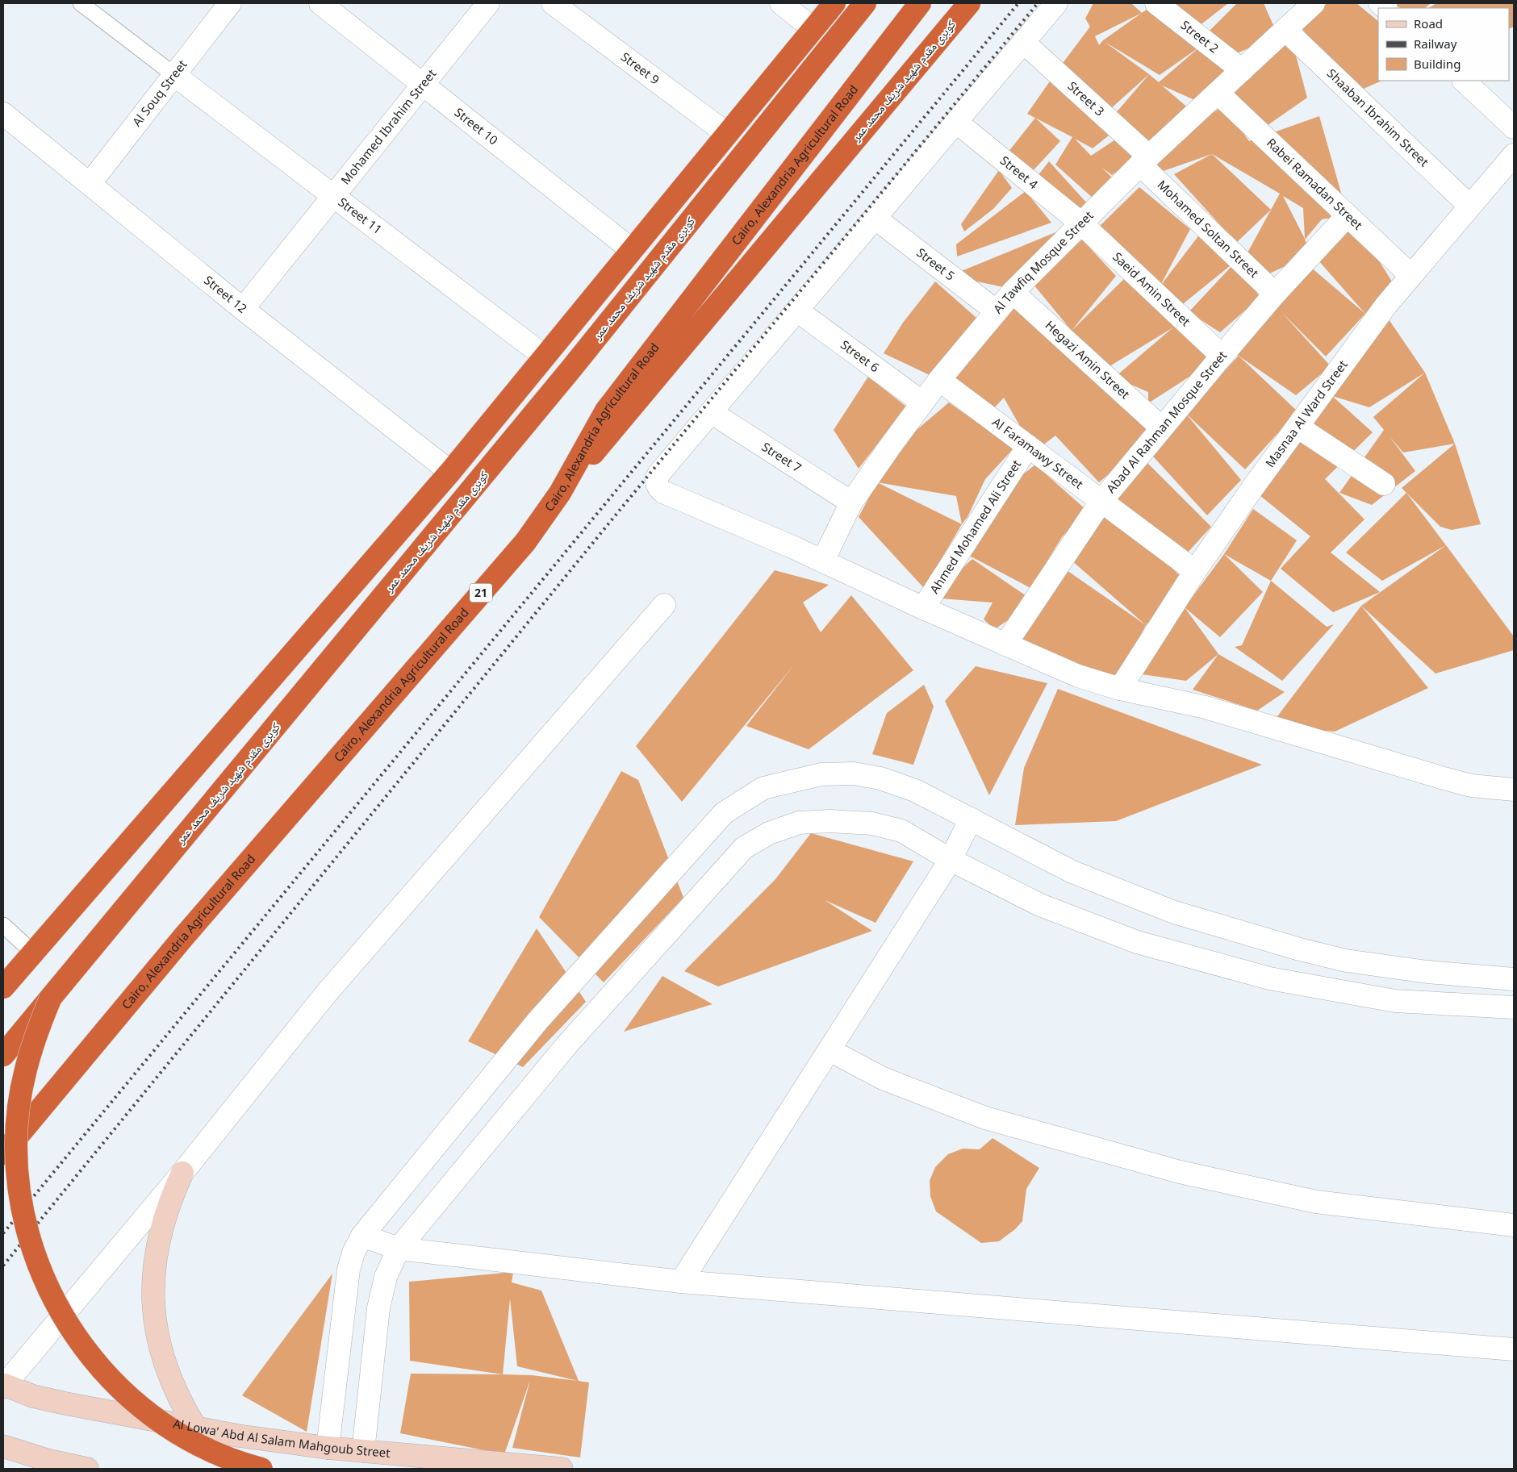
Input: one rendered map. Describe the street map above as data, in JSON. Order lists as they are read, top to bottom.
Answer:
{
  "streets": {
    "highway": ["كوبرى مقدم شهيد شريف محمد عمر", "Cairo, Alexandria Agricultural Road", "21"],
    "street": [
      "Street 2",
      "Street 9",
      "Al Souq Street",
      "Street 3",
      "Shaaban Ibrahim Street",
      "Street 10",
      "Mohamed Ibrahim Street",
      "Street 4",
      "Rabei Ramadan Street",
      "Street 11",
      "Mohamed Soltan Street",
      "Al Tawfiq Mosque Street",
      "Street 5",
      "Saeid Amin Street",
      "Street 12",
      "Street 6",
      "Hegazi Amin Street",
      "Masnaa Al Ward Street",
      "Abad Al Rahman Mosque Street",
      "Al Faramawy Street",
      "Street 7",
      "Ahmed Mohamed Ali Street",
      "Al Lowa' Abd Al Salam Mahgoub Street"
    ]
  },
  "crossings": [
    ["Street 2", "Al Tawfiq Mosque Street"],
    ["كوبرى مقدم شهيد شريف محمد عمر", "Cairo, Alexandria Agricultural Road"],
    ["Al Souq Street", "Street 11"],
    ["Al Souq Street", "Street 12"],
    ["Street 3", "Mohamed Soltan Street"],
    ["Street 3", "Al Tawfiq Mosque Street"],
    ["Shaaban Ibrahim Street", "Al Tawfiq Mosque Street"],
    ["Shaaban Ibrahim Street", "Masnaa Al Ward Street"],
    ["Street 10", "Mohamed Ibrahim Street"],
    ["Mohamed Ibrahim Street", "Street 11"],
    ["Mohamed Ibrahim Street", "Street 12"],
    ["Street 4", "Al Tawfiq Mosque Street"],
    ["Street 4", "Saeid Amin Street"],
    ["Rabei Ramadan Street", "Al Tawfiq Mosque Street"],
    ["Rabei Ramadan Street", "Masnaa Al Ward Street"],
    ["Rabei Ramadan Street", "Abad Al Rahman Mosque Street"],
    ["Mohamed Soltan Street", "Al Tawfiq Mosque Street"],
    ["Mohamed Soltan Street", "Abad Al Rahman Mosque Street"],
    ["Al Tawfiq Mosque Street", "Street 5"],
    ["Al Tawfiq Mosque Street", "Saeid Amin Street"],
    ["Al Tawfiq Mosque Street", "Street 6"],
    ["Al Tawfiq Mosque Street", "Hegazi Amin Street"],
    ["Al Tawfiq Mosque Street", "Al Faramawy Street"],
    ["Al Tawfiq Mosque Street", "Street 7"],
    ["Saeid Amin Street", "Abad Al Rahman Mosque Street"],
    ["Hegazi Amin Street", "Abad Al Rahman Mosque Street"],
    ["Masnaa Al Ward Street", "Al Faramawy Street"],
    ["Abad Al Rahman Mosque Street", "Al Faramawy Street"],
    ["Al Faramawy Street", "Ahmed Mohamed Ali Street"]
  ],
  "legend": ["Road", "Railway", "Building"]
}
